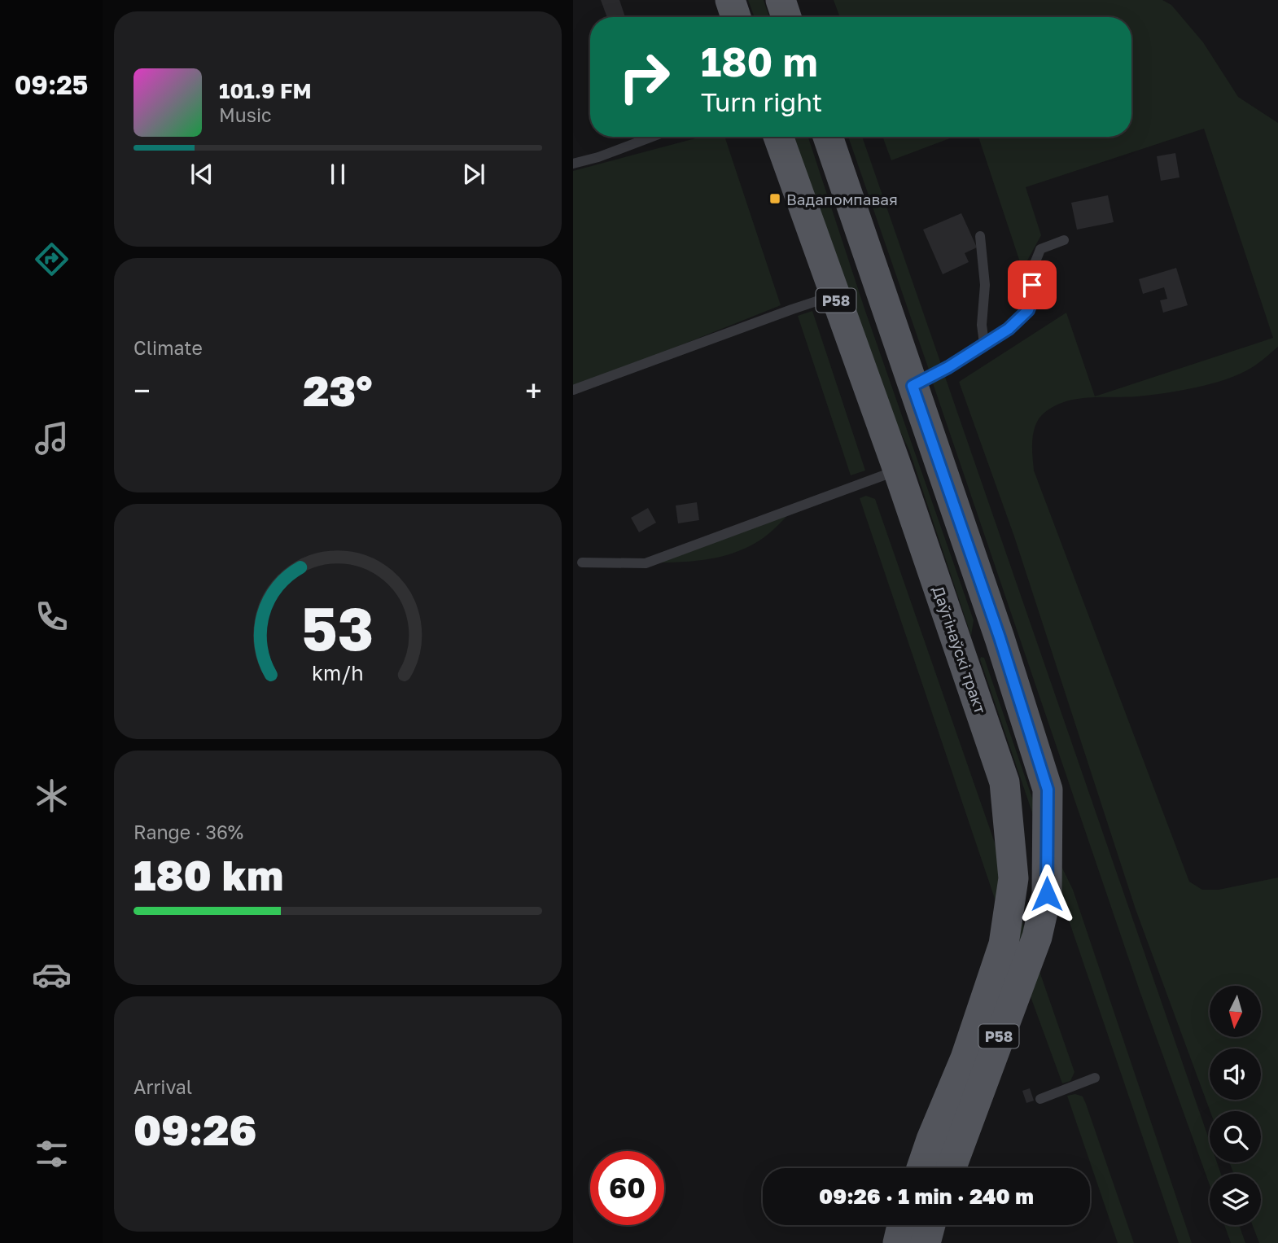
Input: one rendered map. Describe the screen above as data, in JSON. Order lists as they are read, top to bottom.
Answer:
{
  "streets": {
    "main road": ["Р58", "Даўгінаўскі тракт"]
  },
  "places": {
    "transit": ["Вадапомпавая"]
  },
  "north": "bottom",
  "page": {
    "tabs": "09:25",
    "turn": ["180 m", "Turn right"],
    "song": ["101.9 FM", "Music"],
    "tile": [
      "Climate",
      ["Range · 36%", "180 km"],
      ["Arrival", "09:26"]
    ],
    "heat": ["−", "23°", "+"],
    "limit": "60",
    "trip": "09:26 · 1 min · 240 m",
    "gauge": ["53", "km/h"]
  }
}
